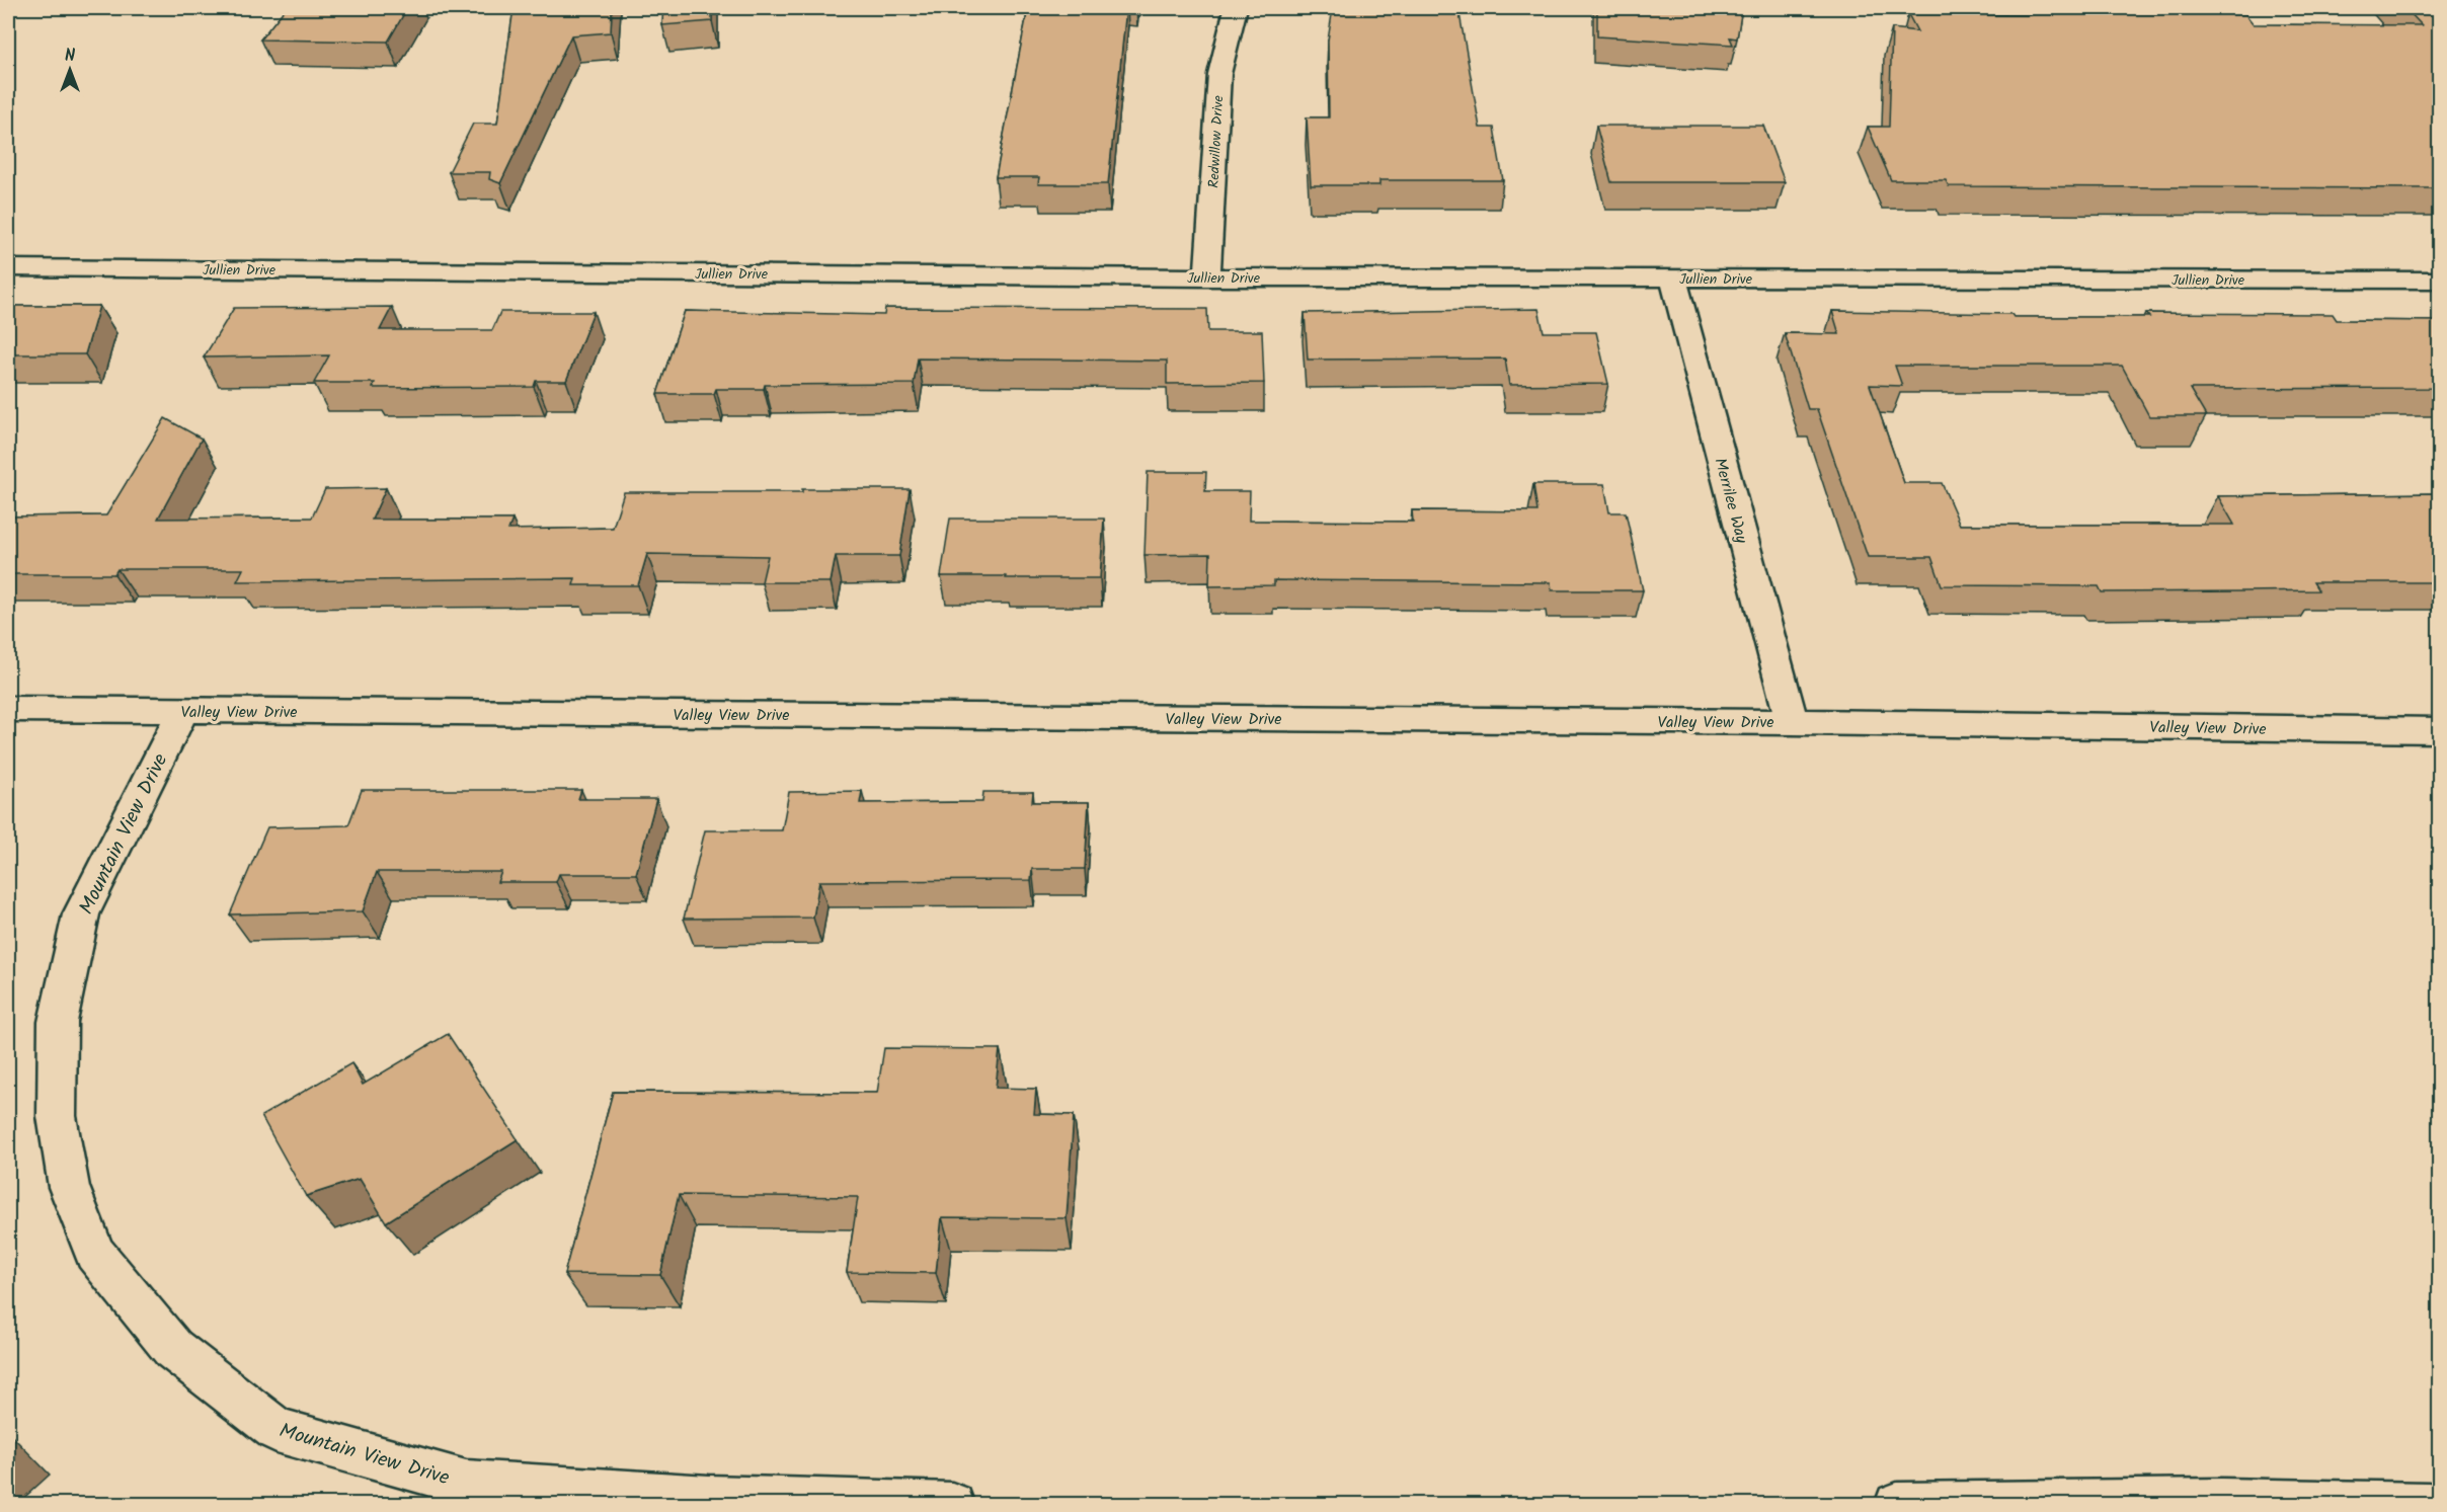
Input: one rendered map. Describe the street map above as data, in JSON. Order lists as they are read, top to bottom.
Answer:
{
  "streets": {
    "street": [
      "Redwillow Drive",
      "Jullien Drive",
      "Merrilee Way",
      "Valley View Drive",
      "Mountain View Drive"
    ]
  },
  "crossings": [
    ["Redwillow Drive", "Jullien Drive"],
    ["Jullien Drive", "Merrilee Way"],
    ["Merrilee Way", "Valley View Drive"],
    ["Valley View Drive", "Mountain View Drive"]
  ],
  "north": "top"
}
